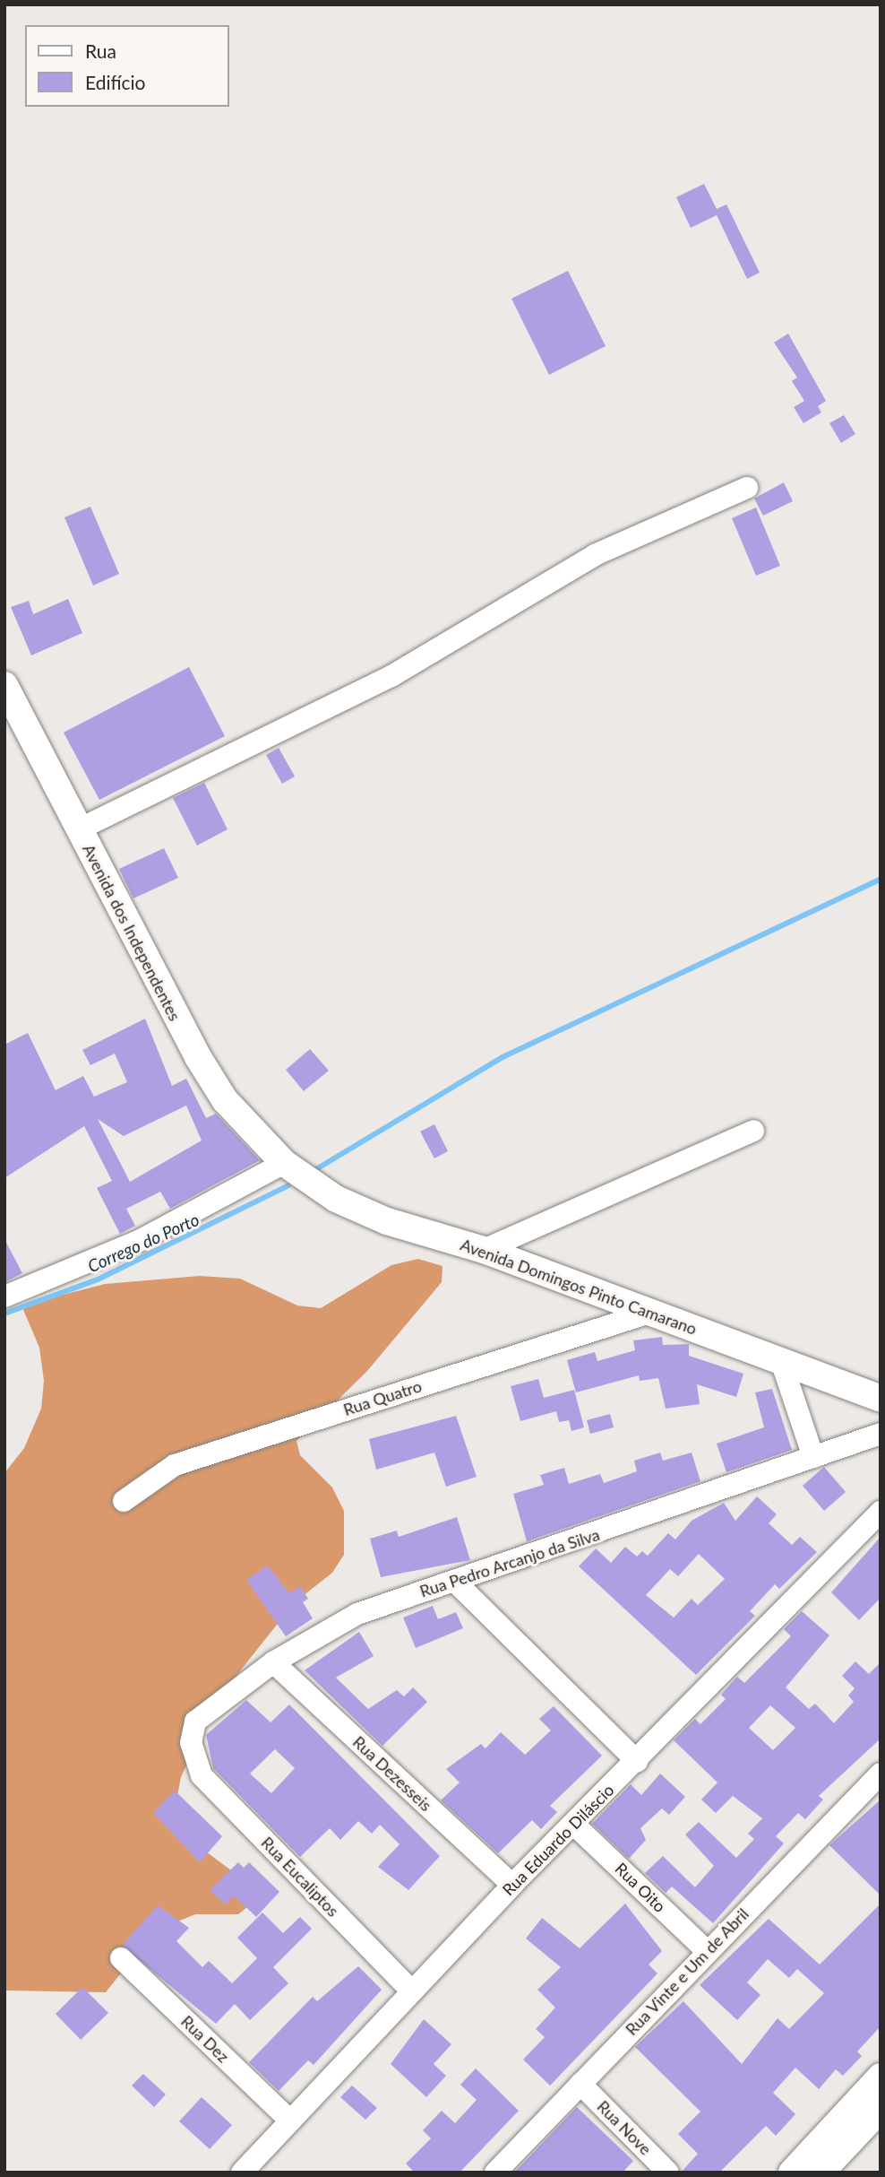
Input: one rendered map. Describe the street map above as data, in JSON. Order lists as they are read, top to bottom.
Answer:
{
  "streets": {
    "main road": ["Avenida dos Independentes", "Avenida Domingos Pinto Camarano"],
    "street": [
      "Rua Quatro",
      "Rua Pedro Arcanjo da Silva",
      "Rua Dezesseis",
      "Rua Eduardo Diláscio",
      "Rua Eucaliptos",
      "Rua Oito",
      "Rua Vinte e Um de Abril",
      "Rua Dez",
      "Rua Nove"
    ]
  },
  "crossings": [
    ["Avenida dos Independentes", "Avenida Domingos Pinto Camarano"],
    ["Avenida Domingos Pinto Camarano", "Rua Quatro"],
    ["Rua Pedro Arcanjo da Silva", "Rua Dezesseis"],
    ["Rua Pedro Arcanjo da Silva", "Rua Eucaliptos"],
    ["Rua Dezesseis", "Rua Eduardo Diláscio"],
    ["Rua Eduardo Diláscio", "Rua Eucaliptos"],
    ["Rua Eduardo Diláscio", "Rua Oito"],
    ["Rua Eduardo Diláscio", "Rua Dez"],
    ["Rua Oito", "Rua Vinte e Um de Abril"],
    ["Rua Vinte e Um de Abril", "Rua Nove"]
  ],
  "water": ["Corrego do Porto"],
  "legend": ["Rua", "Edifício"]
}
